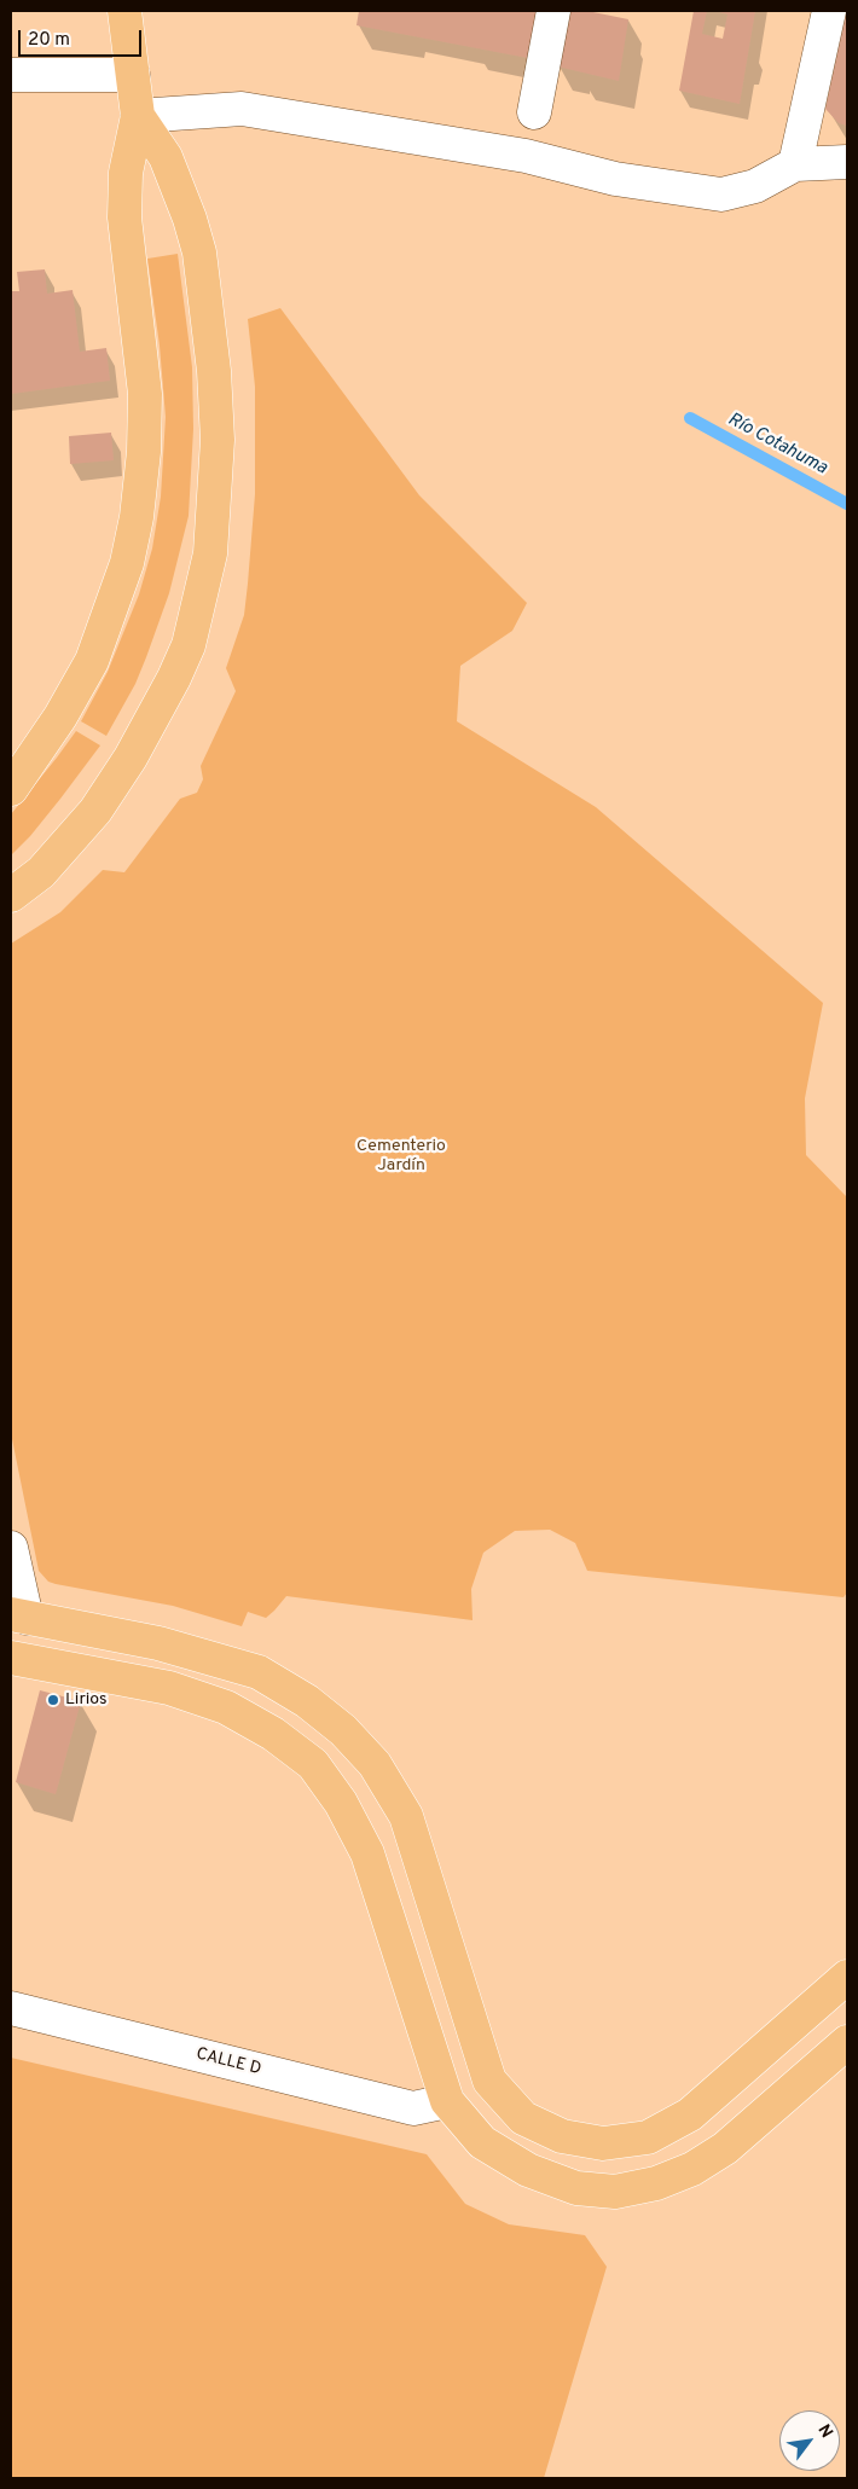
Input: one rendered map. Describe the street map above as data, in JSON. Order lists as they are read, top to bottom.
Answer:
{
  "streets": {
    "street": ["CALLE D"]
  },
  "water": ["Río Cotahuma"],
  "parks": ["Cementerio Jardín"],
  "places": ["Lirios"],
  "scale_bar": "20 m",
  "north": "top right"
}
